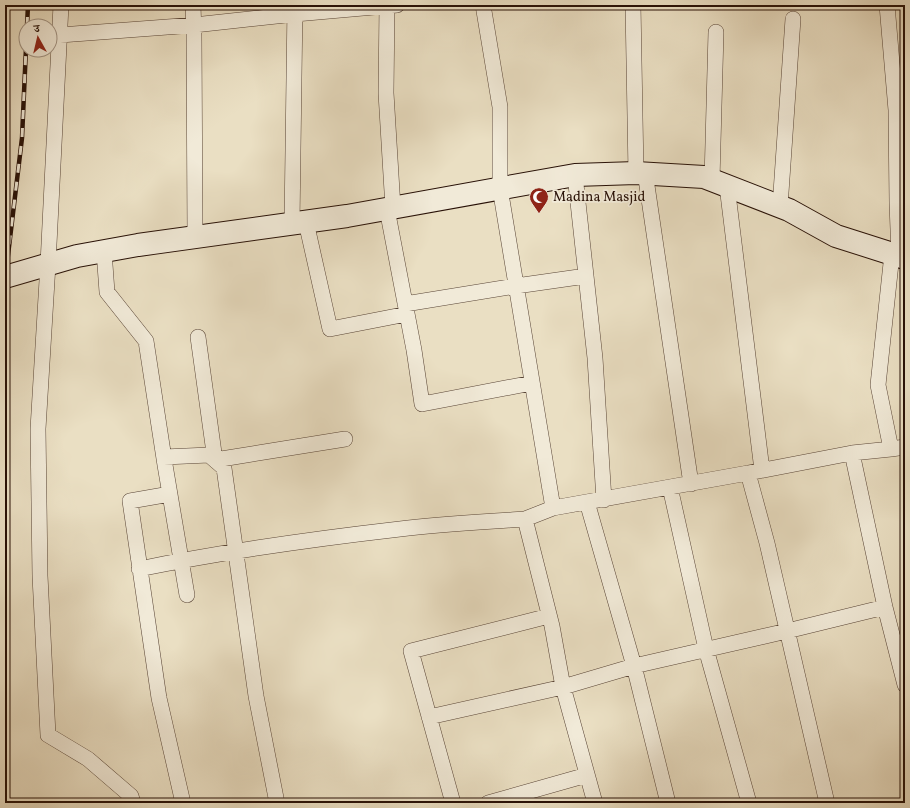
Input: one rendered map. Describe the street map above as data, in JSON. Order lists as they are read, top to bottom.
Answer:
{
  "places": {
    "mosque": ["Madina Masjid"]
  },
  "north": "top"
}
